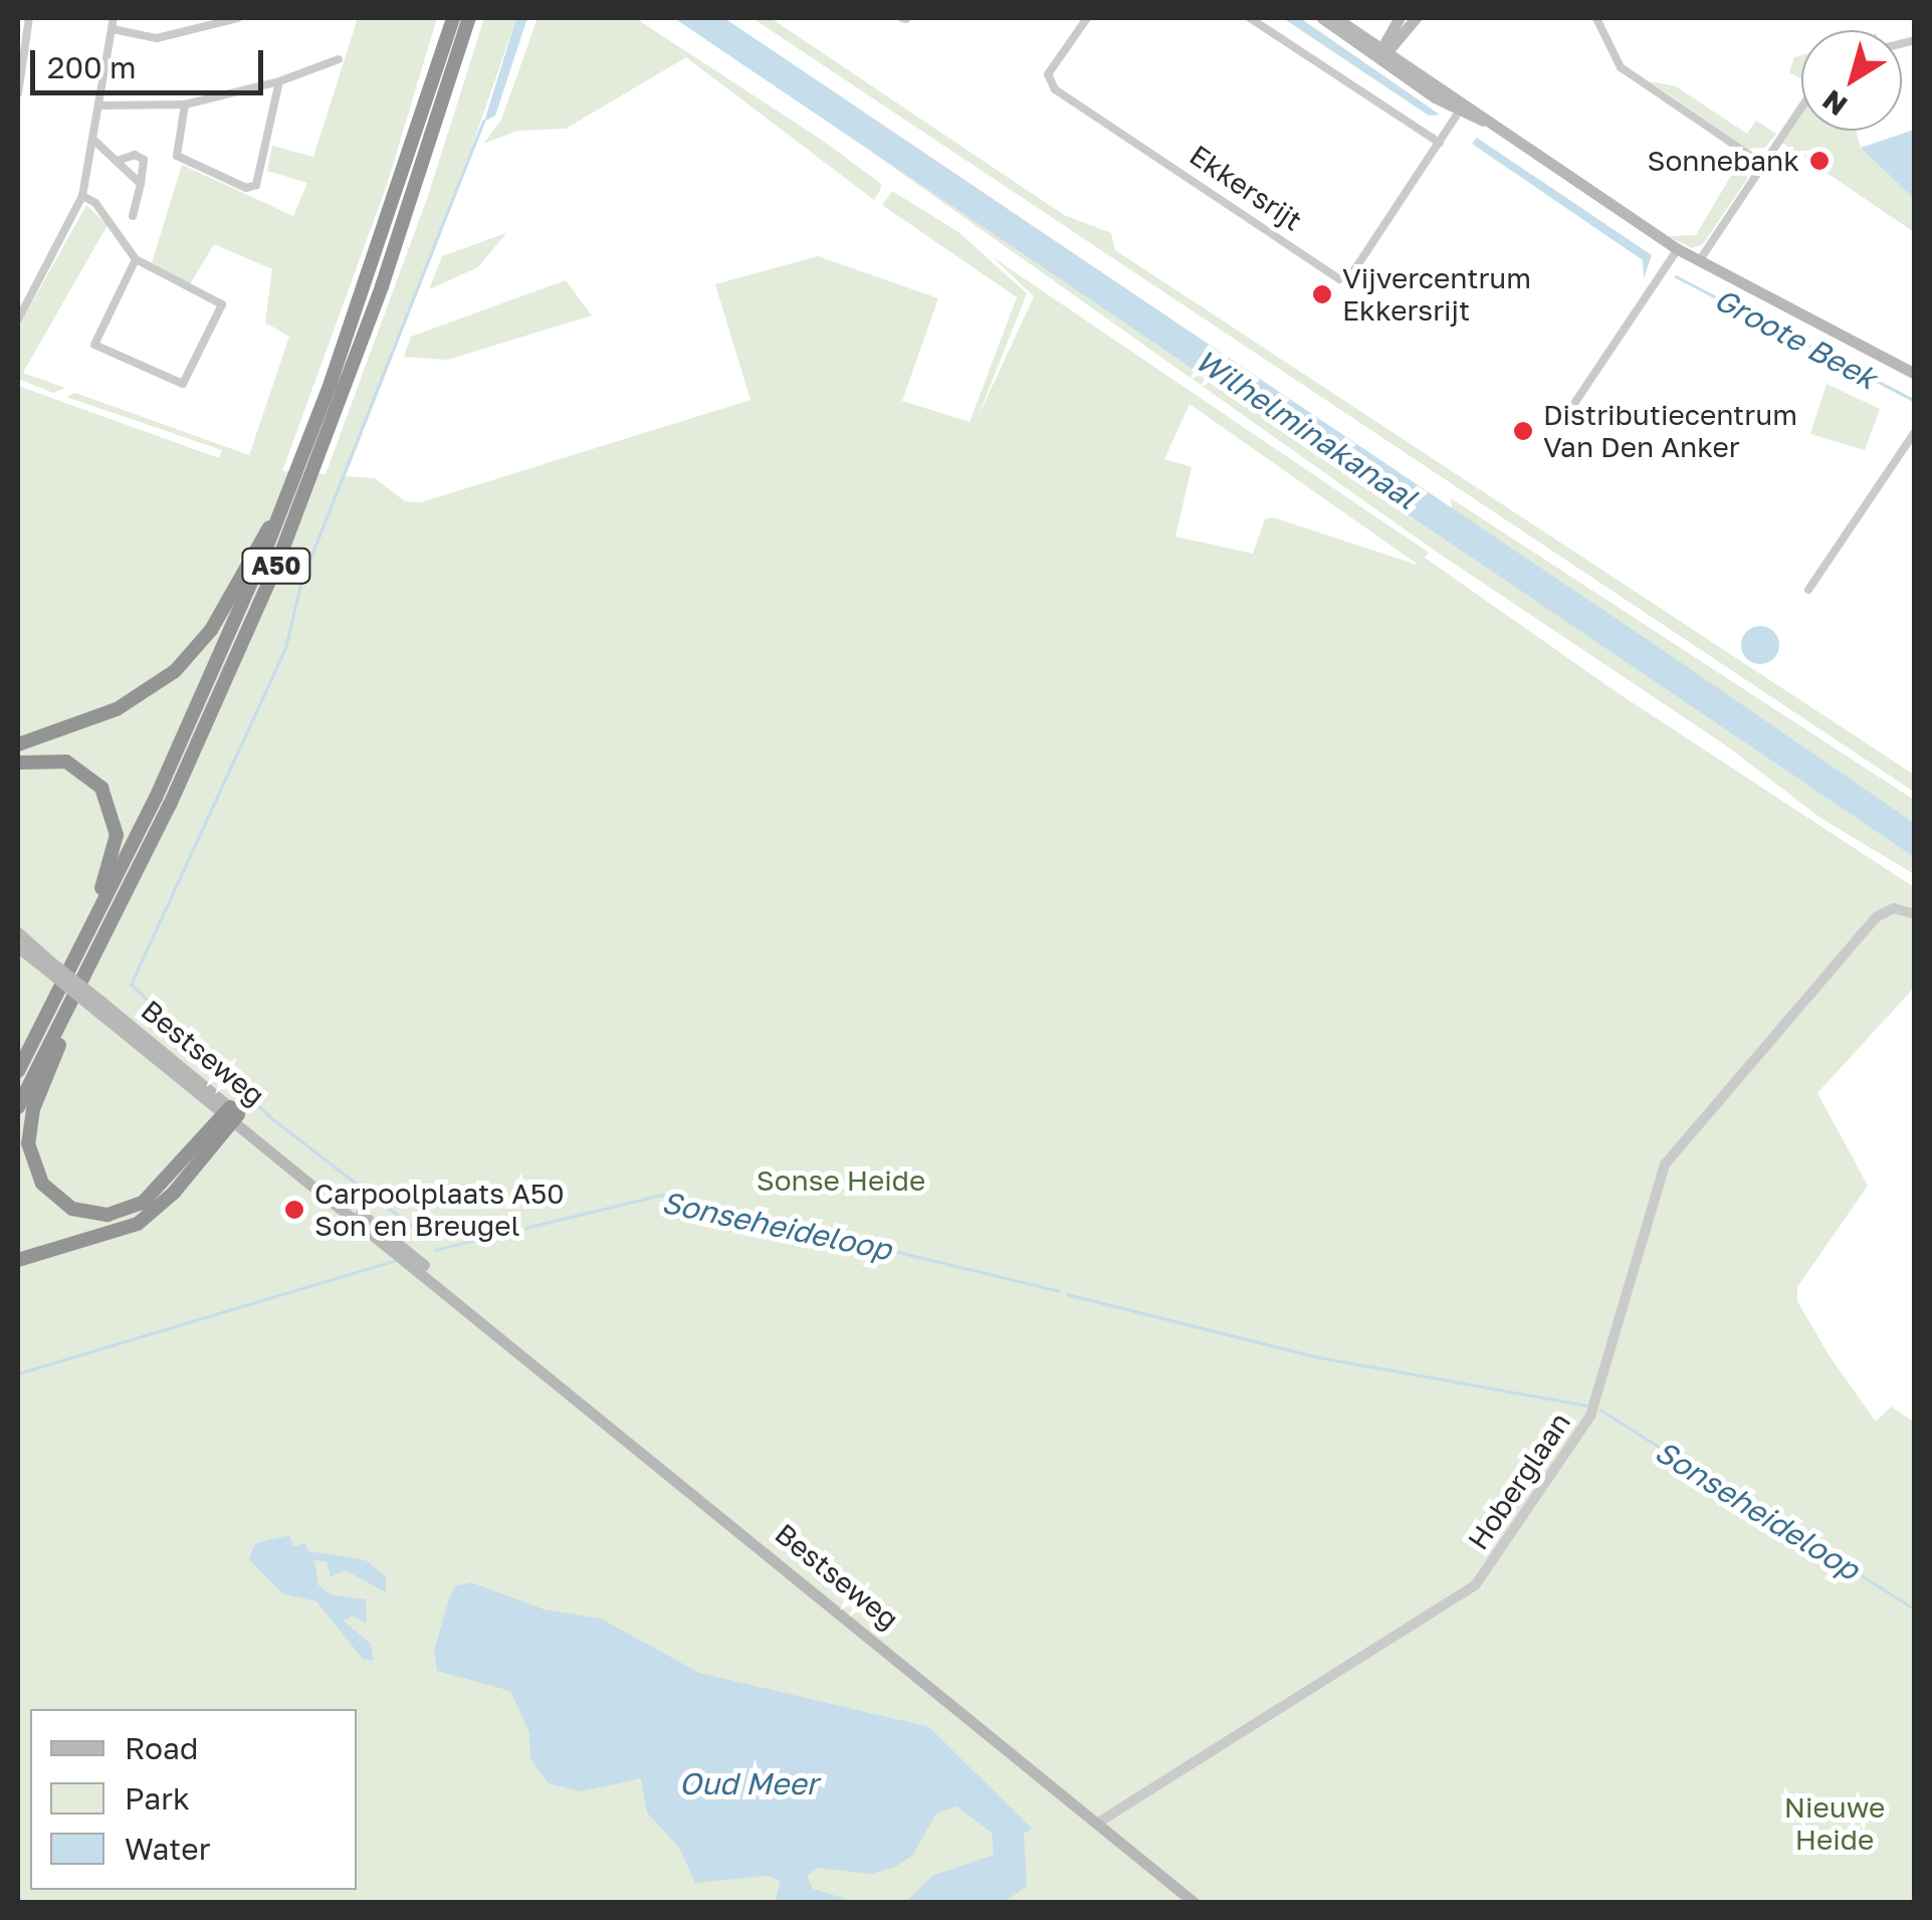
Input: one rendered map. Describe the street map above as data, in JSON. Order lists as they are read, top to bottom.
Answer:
{
  "streets": {
    "highway": ["A50"],
    "main road": ["Bestseweg"],
    "street": ["Ekkersrijt", "Hoberglaan"]
  },
  "crossings": [
    ["A50", "Bestseweg"],
    ["Bestseweg", "Hoberglaan"]
  ],
  "water": [
    "Groote Beek",
    "Wilhelminakanaal",
    "Sonseheideloop",
    "Oud Meer"
  ],
  "parks": ["Sonse Heide", "Nieuwe Heide"],
  "places": [
    "Sonnebank",
    "Vijvercentrum Ekkersrijt",
    "Distributiecentrum Van Den Anker",
    "Carpoolplaats A50 Son en Breugel"
  ],
  "legend": ["Road", "Park", "Water"],
  "scale_bar": "200 m",
  "north": "bottom left"
}
